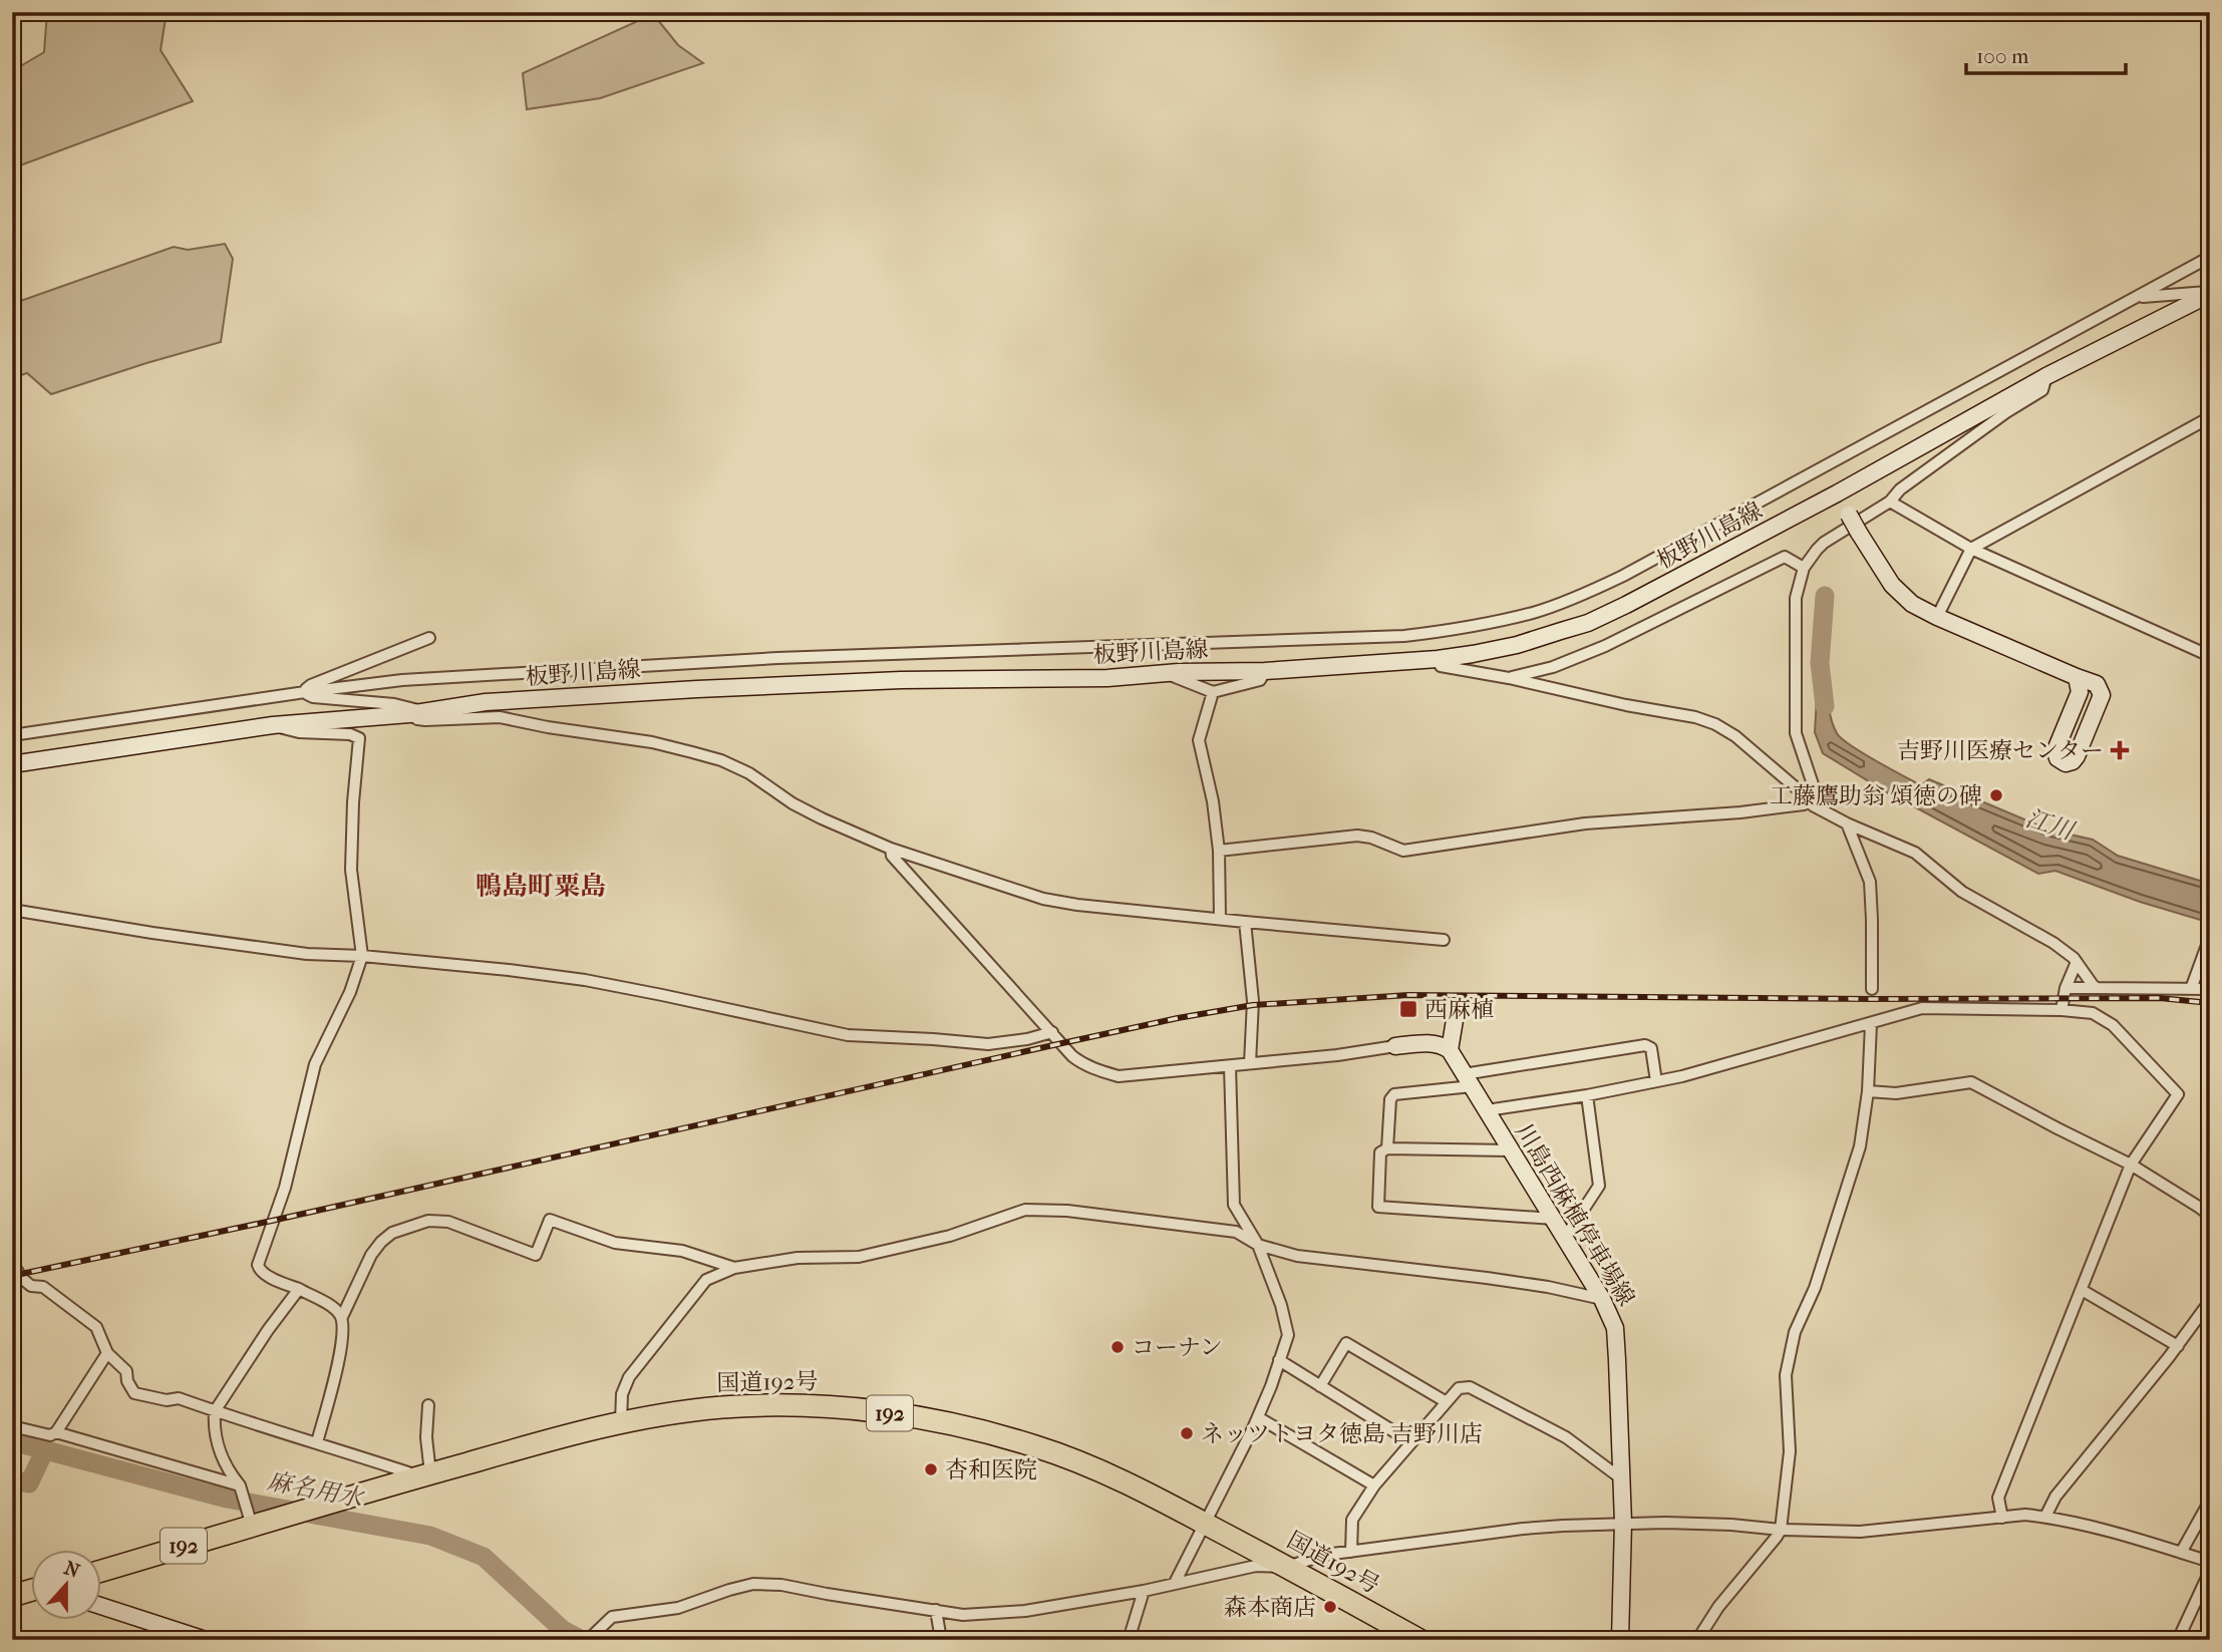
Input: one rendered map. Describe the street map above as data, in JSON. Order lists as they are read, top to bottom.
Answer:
{
  "streets": {
    "highway": ["国道192号", "192"],
    "main road": ["板野川島線", "川島西麻植停車場線"]
  },
  "districts": ["鴨島町粟島"],
  "water": ["江川", "麻名用水"],
  "places": {
    "health": ["吉野川医療センター"],
    "other": [
      "工藤鷹助翁 頌徳の碑",
      "コーナン",
      "ネッツトヨタ徳島 吉野川店",
      "杏和医院",
      "森本商店"
    ],
    "transit": ["西麻植"]
  },
  "scale_bar": "100 m",
  "north": "top"
}
